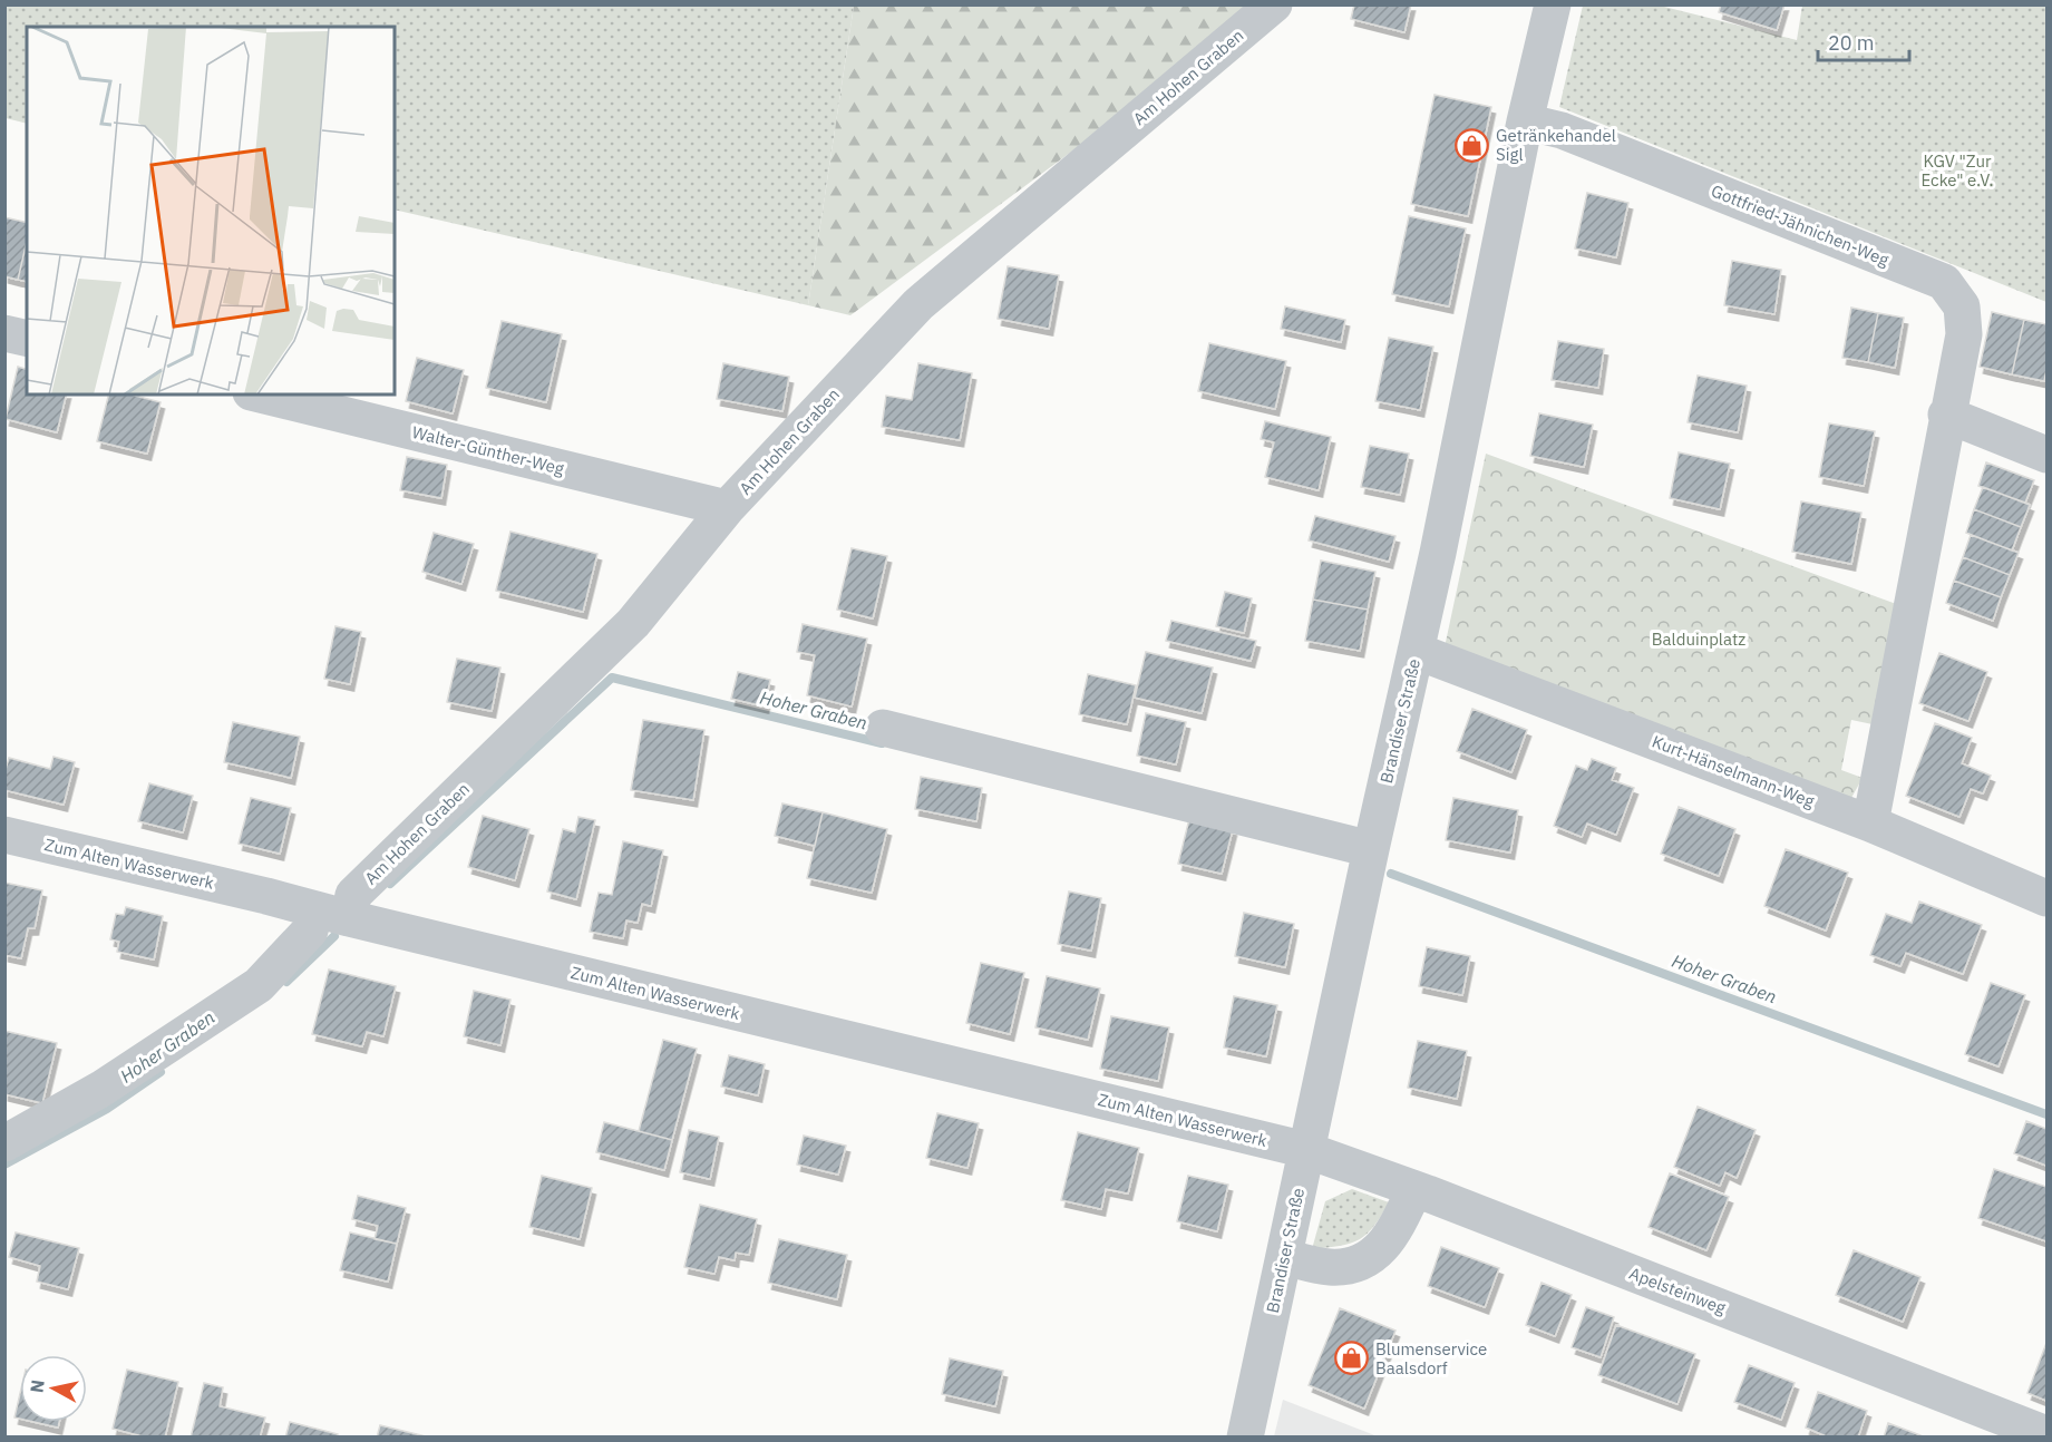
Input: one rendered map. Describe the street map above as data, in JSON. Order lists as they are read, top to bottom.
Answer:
{
  "streets": {
    "street": [
      "Am Hohen Graben",
      "Gottfried-Jähnichen-Weg",
      "Walter-Günther-Weg",
      "Brandiser Straße",
      "Kurt-Hänselmann-Weg",
      "Zum Alten Wasserwerk",
      "Apelsteinweg"
    ]
  },
  "crossings": [
    ["Am Hohen Graben", "Walter-Günther-Weg"],
    ["Am Hohen Graben", "Zum Alten Wasserwerk"],
    ["Gottfried-Jähnichen-Weg", "Brandiser Straße"],
    ["Gottfried-Jähnichen-Weg", "Kurt-Hänselmann-Weg"],
    ["Brandiser Straße", "Kurt-Hänselmann-Weg"],
    ["Brandiser Straße", "Zum Alten Wasserwerk"],
    ["Brandiser Straße", "Apelsteinweg"],
    ["Zum Alten Wasserwerk", "Apelsteinweg"]
  ],
  "water": ["Hoher Graben"],
  "parks": ["KGV \"Zur Ecke\" e.V.", "Balduinplatz"],
  "places": {
    "shop": ["Getränkehandel Sigl", "Blumenservice Baalsdorf"]
  },
  "scale_bar": "20 m",
  "north": "left"
}
